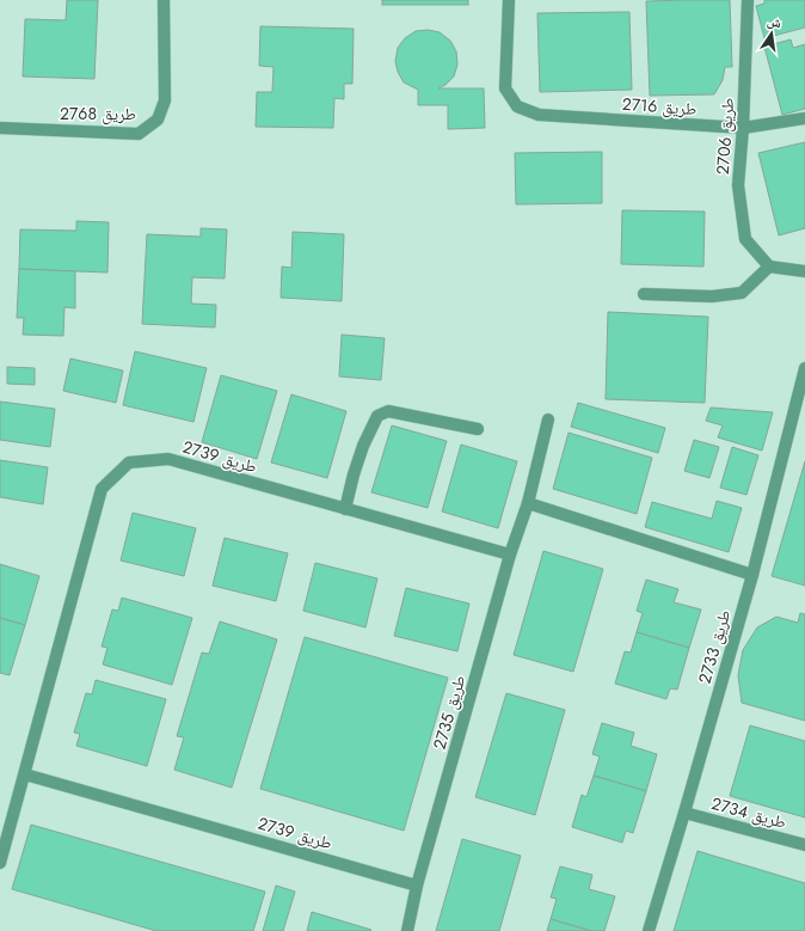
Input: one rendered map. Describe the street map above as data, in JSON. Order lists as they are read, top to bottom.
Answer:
{
  "streets": {
    "street": [
      "طريق 2716",
      "طريق 2768",
      "طريق 2706",
      "طريق 2739",
      "طريق 2733",
      "طريق 2735",
      "طريق 2734"
    ]
  },
  "crossings": [
    ["طريق 2716", "طريق 2706"],
    ["طريق 2739", "طريق 2735"],
    ["طريق 2733", "طريق 2734"]
  ],
  "north": "top"
}
